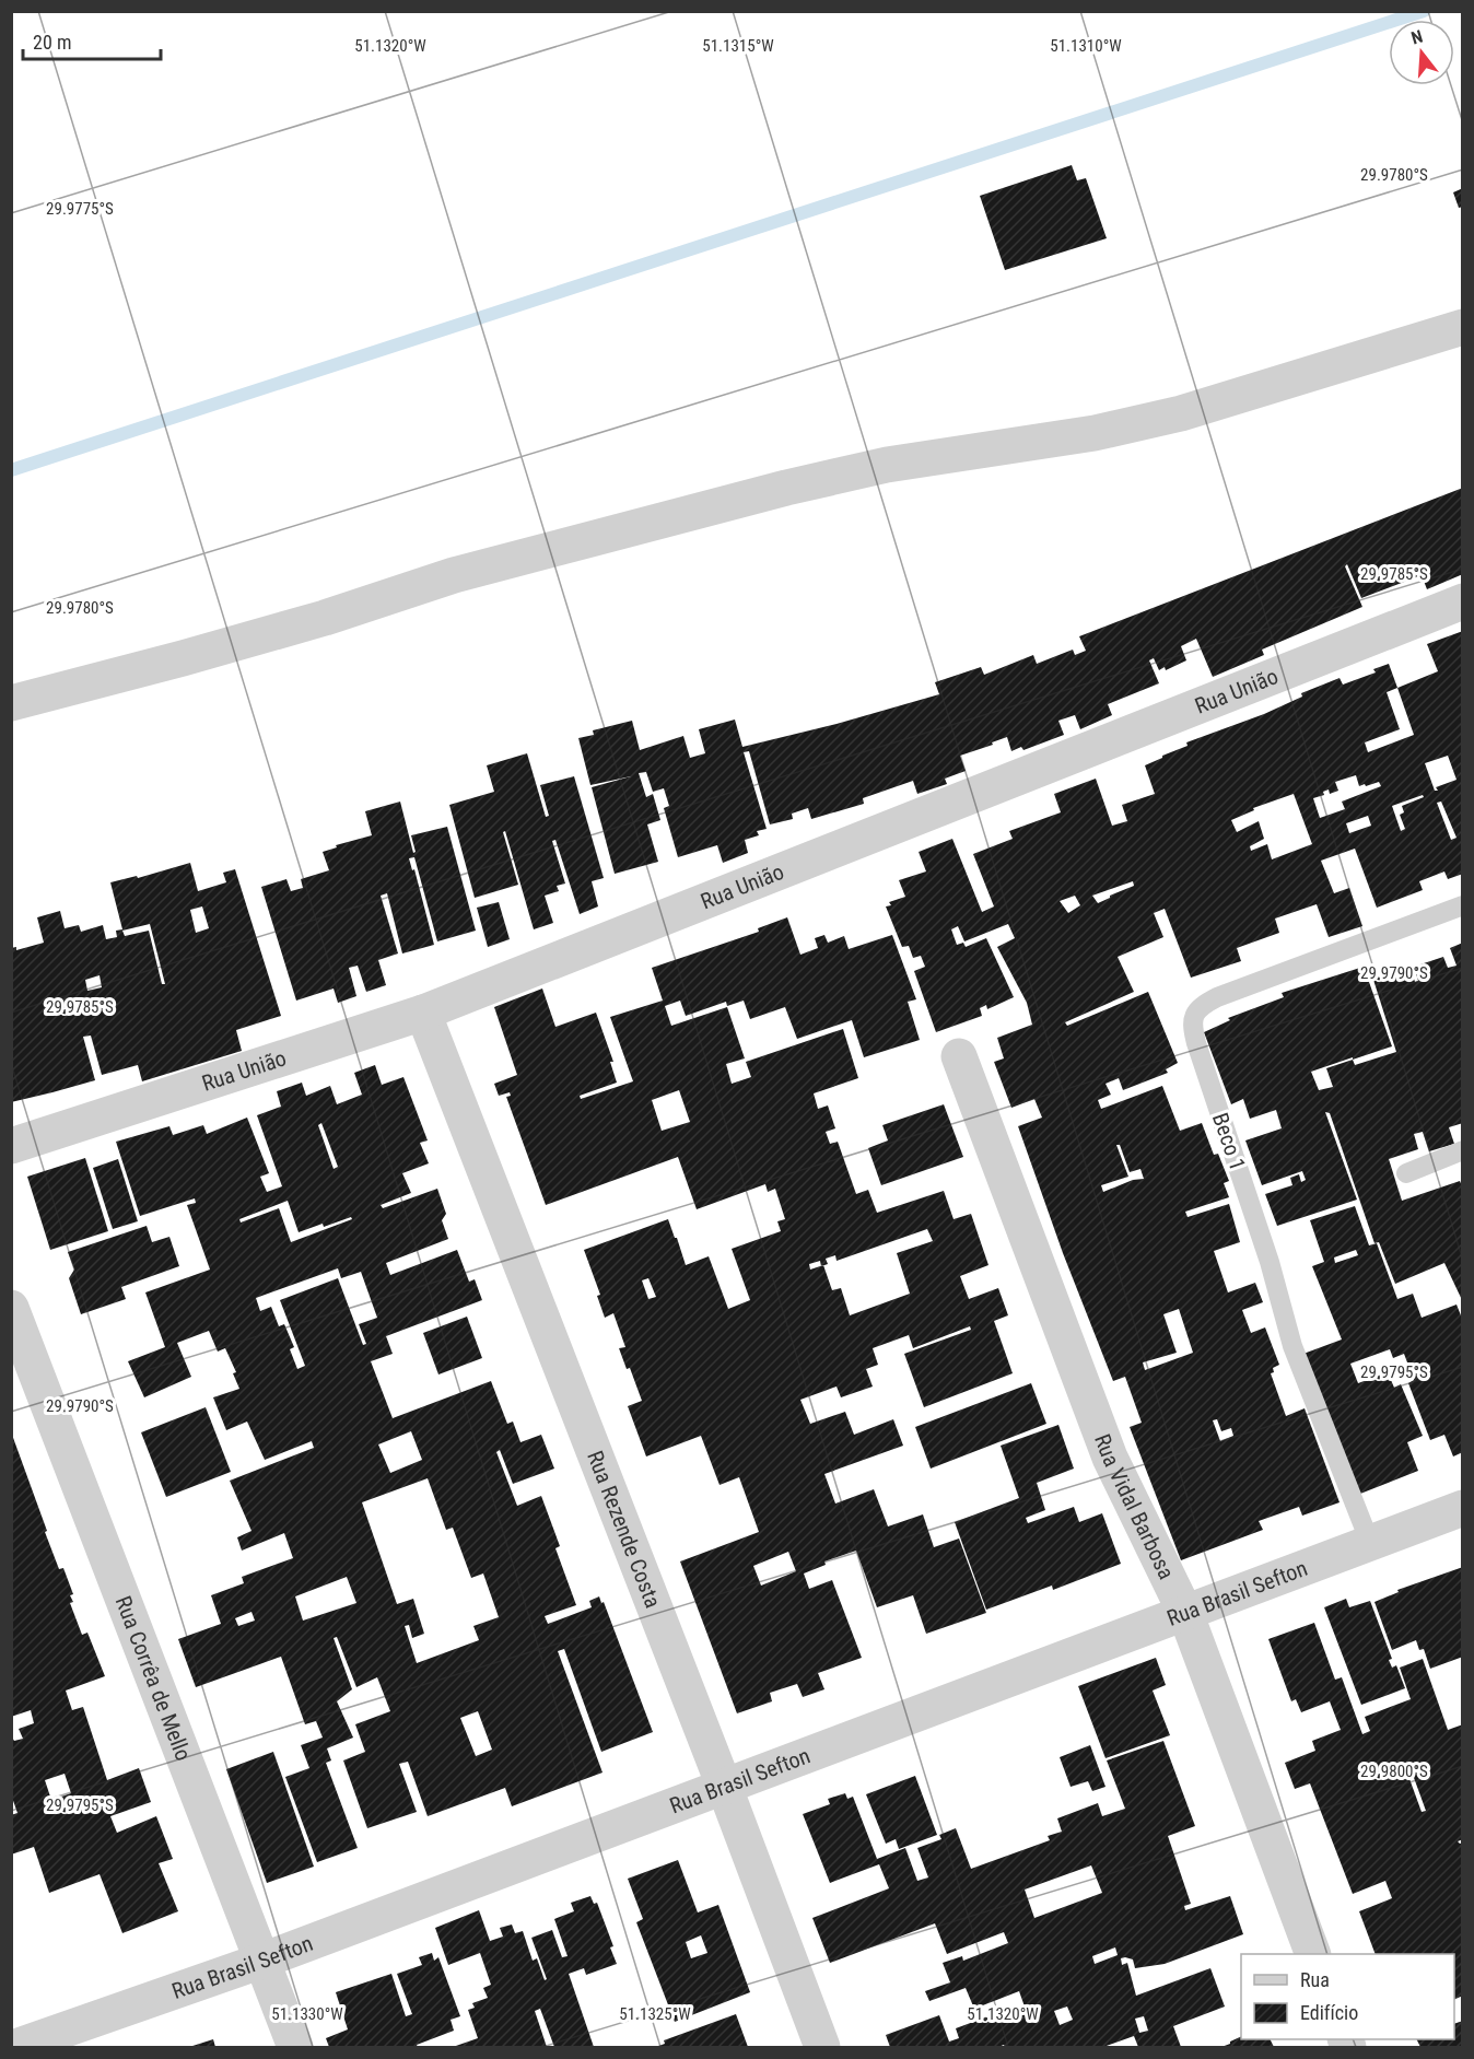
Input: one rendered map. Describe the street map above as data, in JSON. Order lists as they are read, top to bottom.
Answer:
{
  "streets": {
    "street": [
      "Rua União",
      "Rua Vidal Barbosa",
      "Rua Rezende Costa",
      "Rua Brasil Sefton",
      "Rua Corrêa de Mello"
    ],
    "lane": ["Beco 1"]
  },
  "crossings": [
    ["Rua União", "Rua Rezende Costa"],
    ["Beco 1", "Rua Brasil Sefton"],
    ["Rua Vidal Barbosa", "Rua Brasil Sefton"],
    ["Rua Rezende Costa", "Rua Brasil Sefton"],
    ["Rua Brasil Sefton", "Rua Corrêa de Mello"]
  ],
  "legend": ["Rua", "Edifício"],
  "scale_bar": "20 m",
  "north": "top",
  "coordinates": [
    "51.1320°W",
    "51.1315°W",
    "51.1310°W",
    "29.9780°S",
    "29.9775°S",
    "29.9785°S",
    "29.9790°S",
    "29.9795°S",
    "29.9800°S",
    "51.1330°W",
    "51.1325°W"
  ]
}
